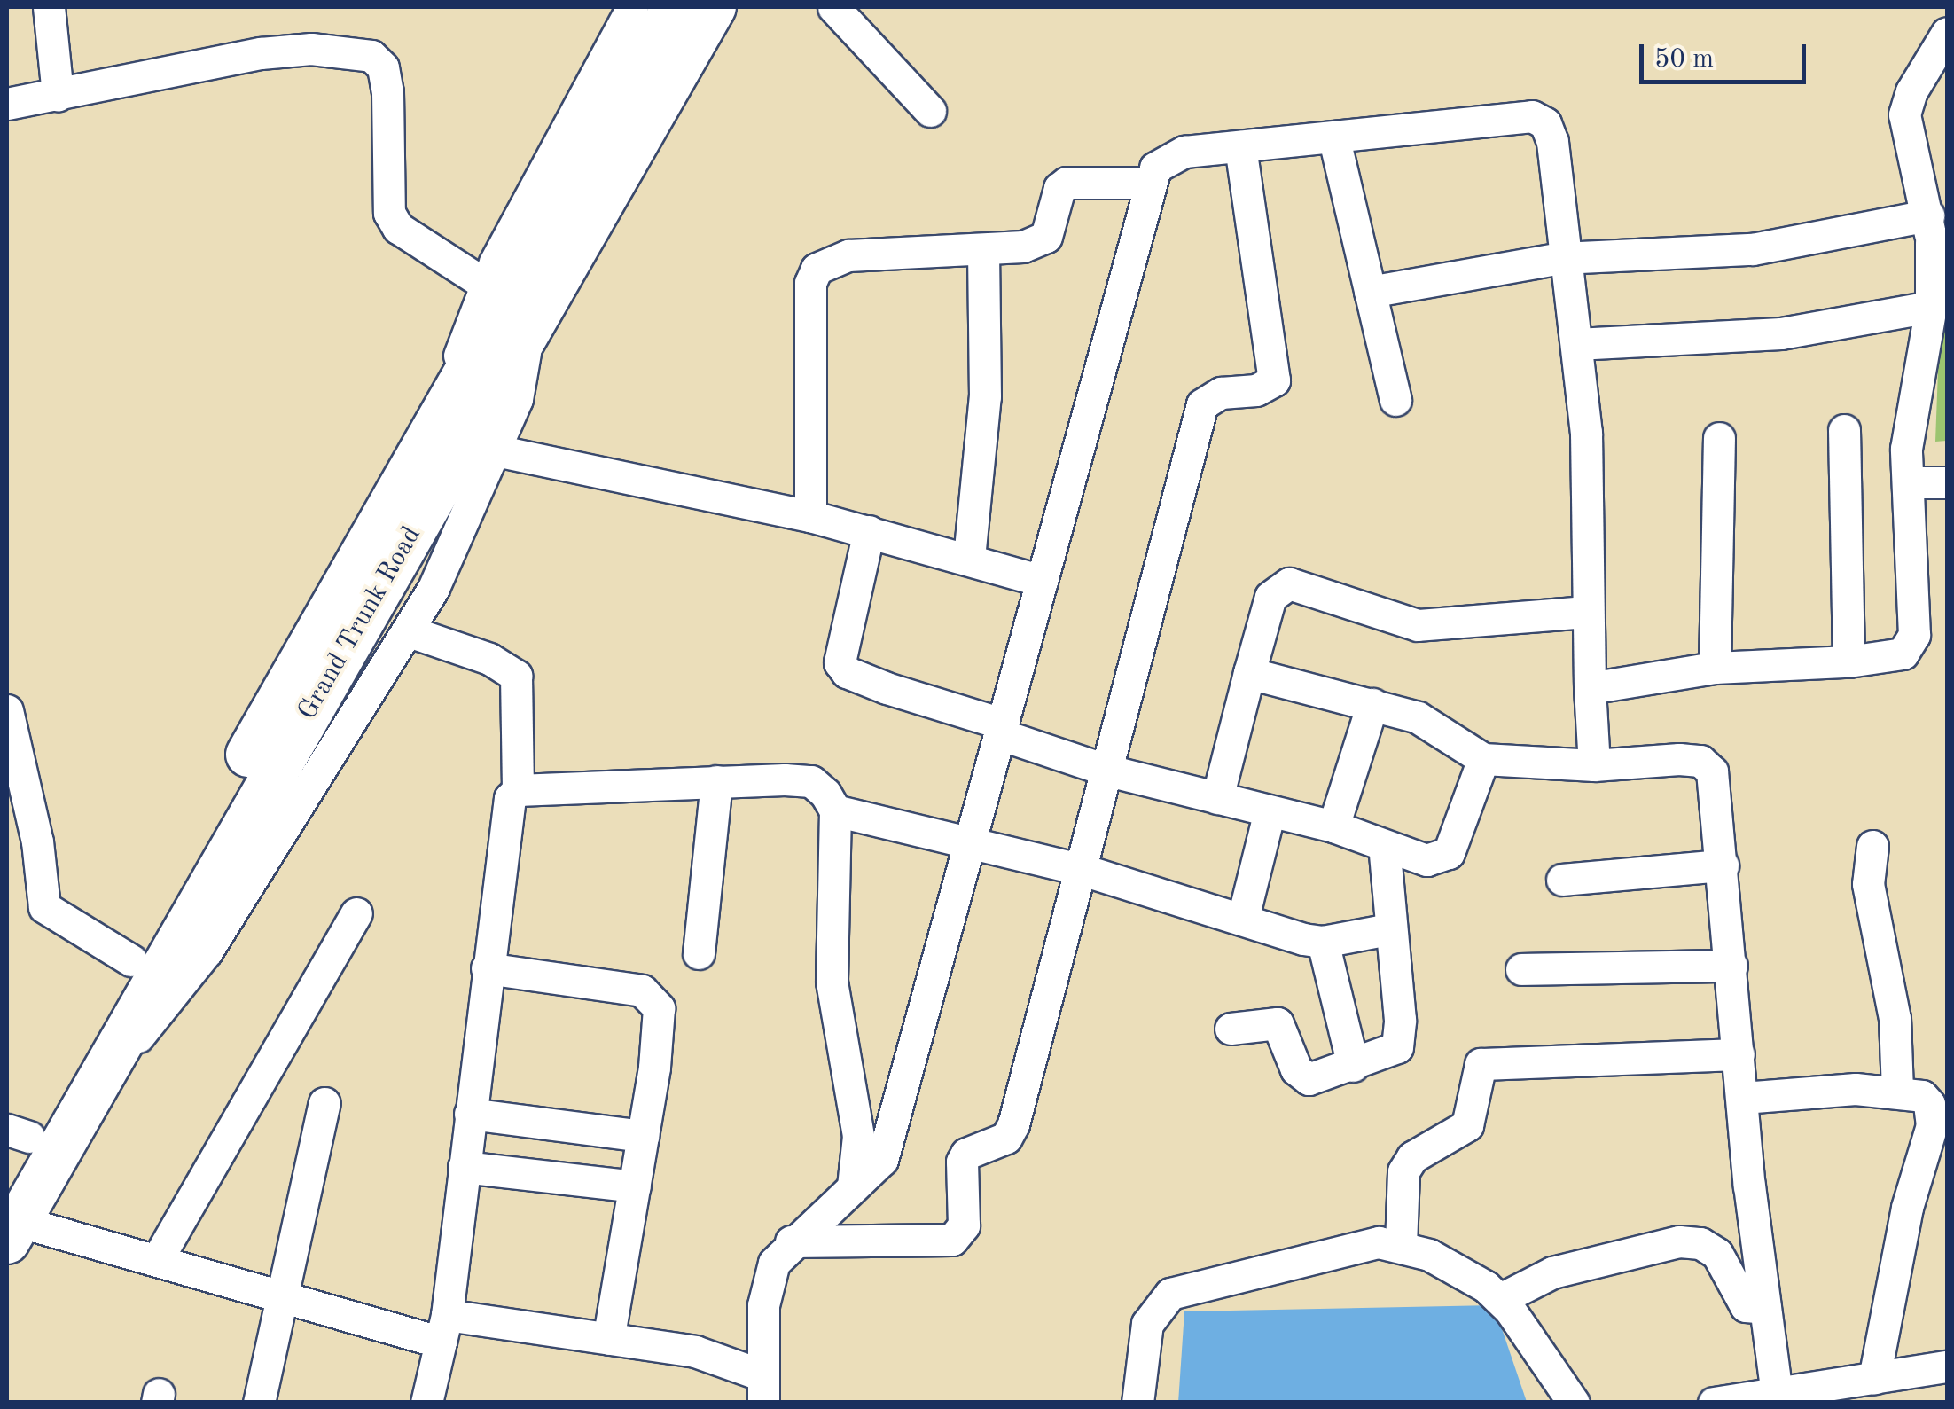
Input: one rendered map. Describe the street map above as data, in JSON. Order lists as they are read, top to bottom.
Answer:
{
  "streets": {
    "highway": ["Grand Trunk Road"]
  },
  "scale_bar": "50 m"
}
